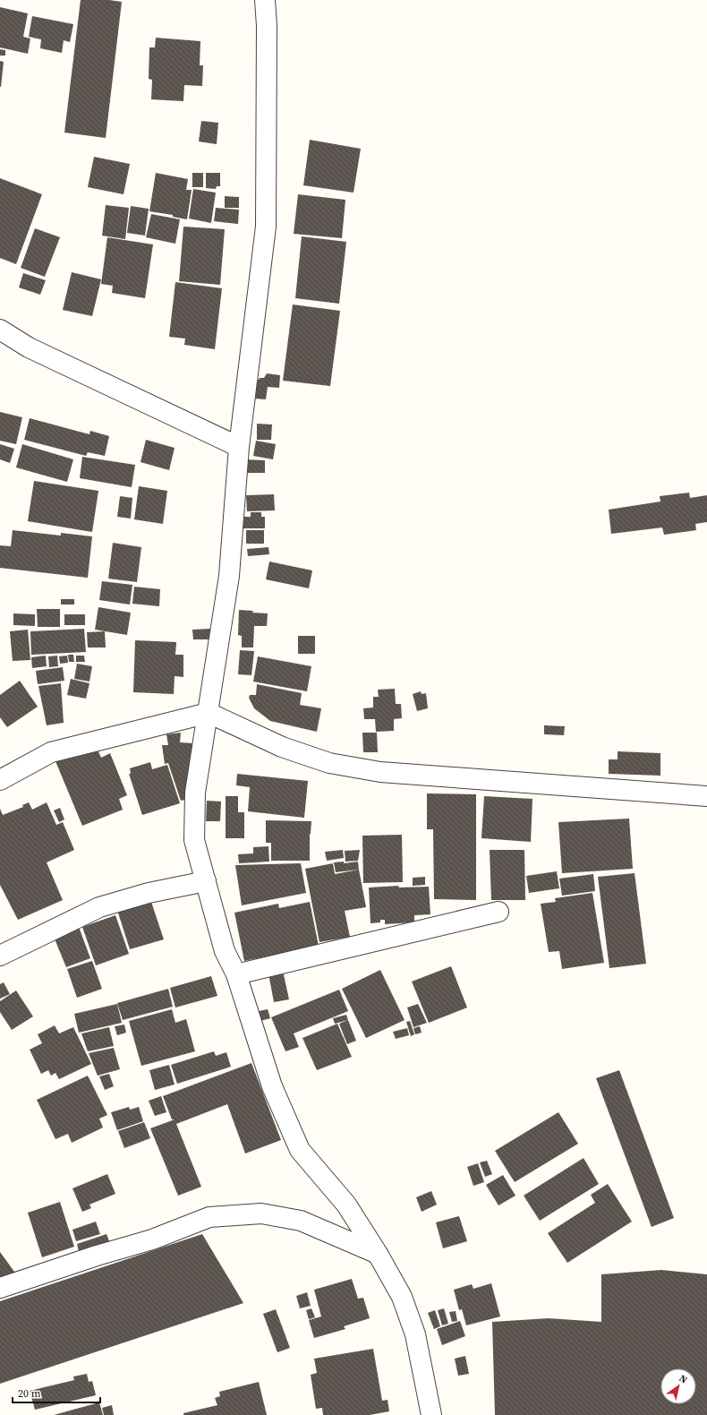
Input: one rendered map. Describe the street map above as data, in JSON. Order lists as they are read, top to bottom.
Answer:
{
  "scale_bar": "20 m",
  "north": "top right"
}
